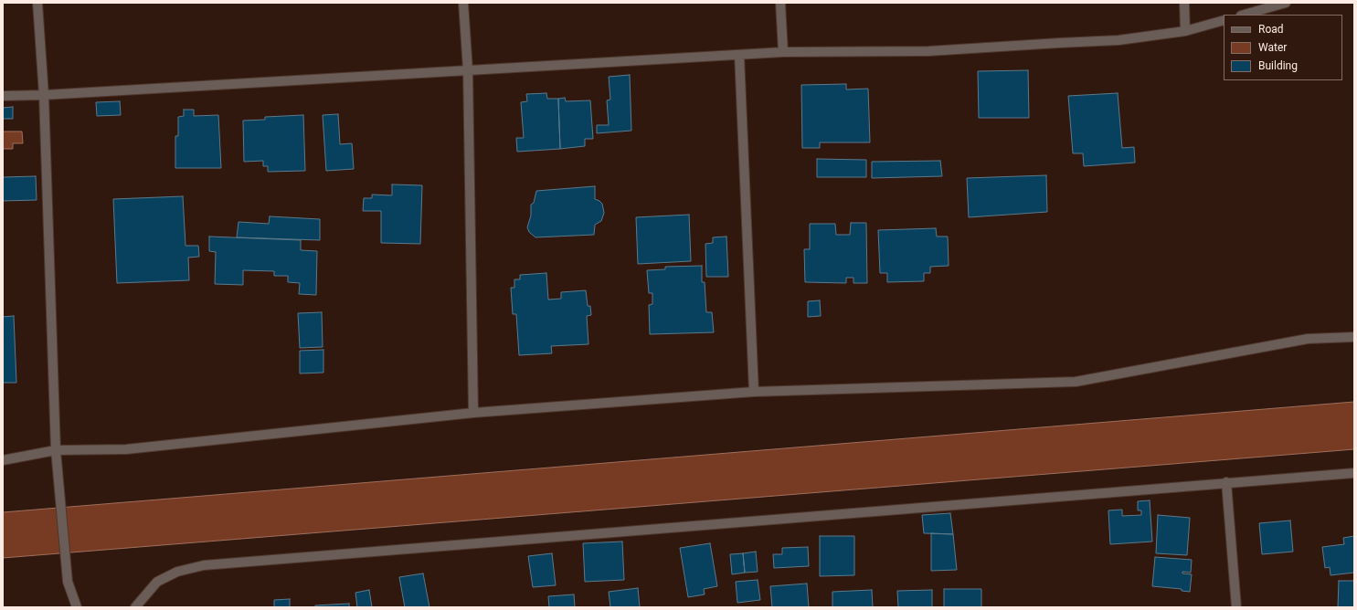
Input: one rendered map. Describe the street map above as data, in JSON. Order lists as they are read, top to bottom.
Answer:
{
  "legend": ["Road", "Water", "Building"]
}
